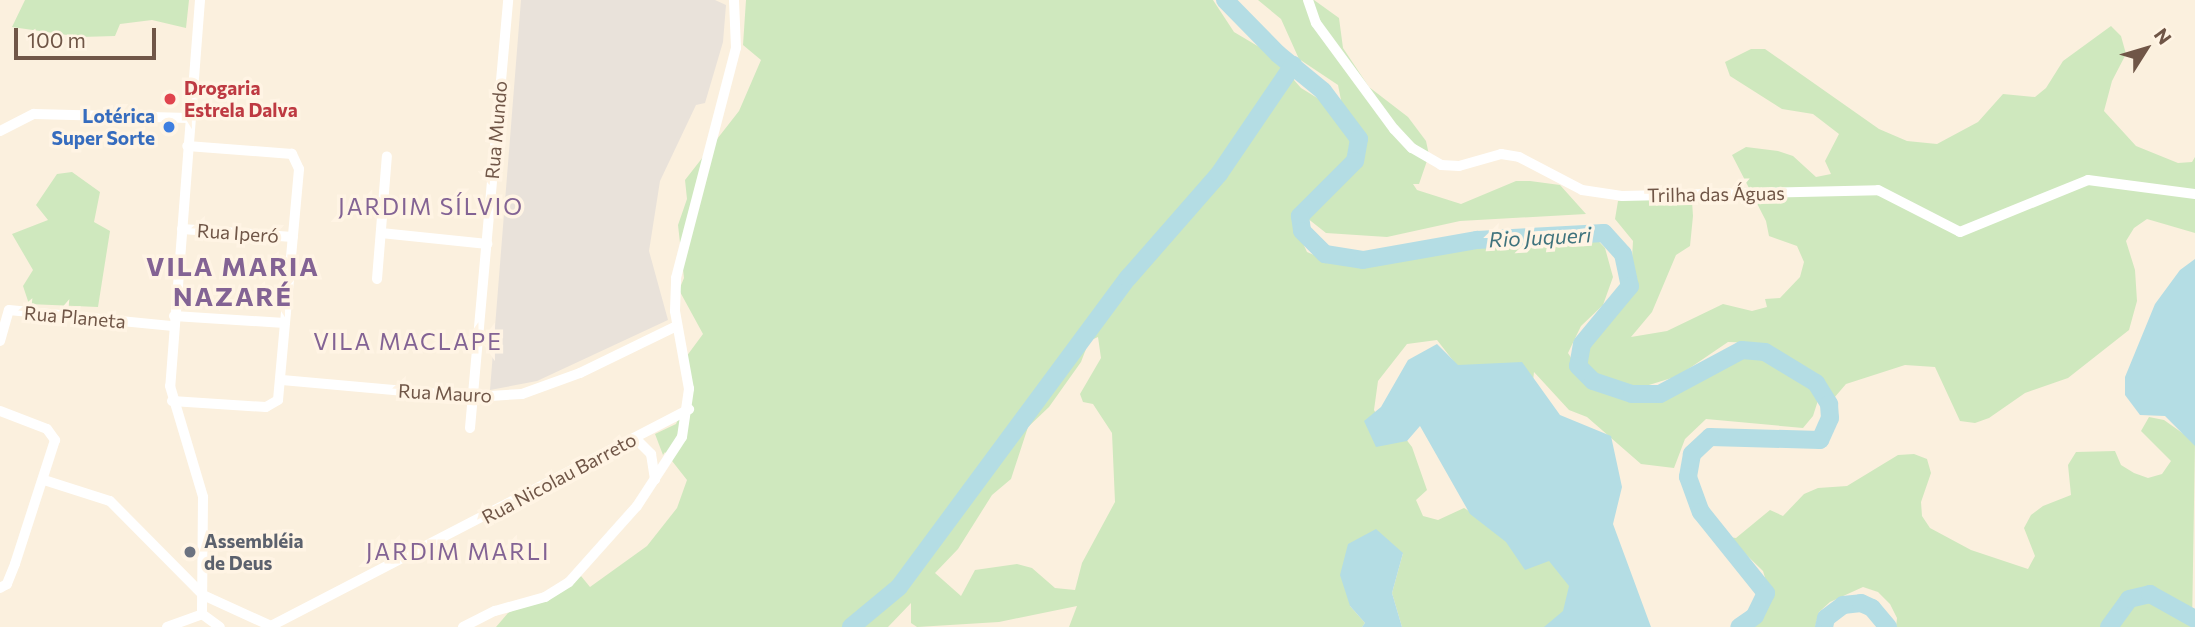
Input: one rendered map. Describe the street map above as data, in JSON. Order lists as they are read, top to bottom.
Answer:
{
  "streets": {
    "street": [
      "Rua Mundo",
      "Trilha das Águas",
      "Rua Iperó",
      "Rua Planeta",
      "Rua Mauro",
      "Rua Nicolau Barreto"
    ]
  },
  "crossings": [
    ["Rua Mundo", "Rua Mauro"]
  ],
  "districts": [
    "JARDIM SÍLVIO",
    "VILA MARIA NAZARÉ",
    "VILA MACLAPE",
    "JARDIM MARLI"
  ],
  "water": ["Rio Juqueri"],
  "places": ["Drogaria Estrela Dalva", "Lotérica Super Sorte", "Assembléia de Deus"],
  "scale_bar": "100 m",
  "north": "top right"
}
